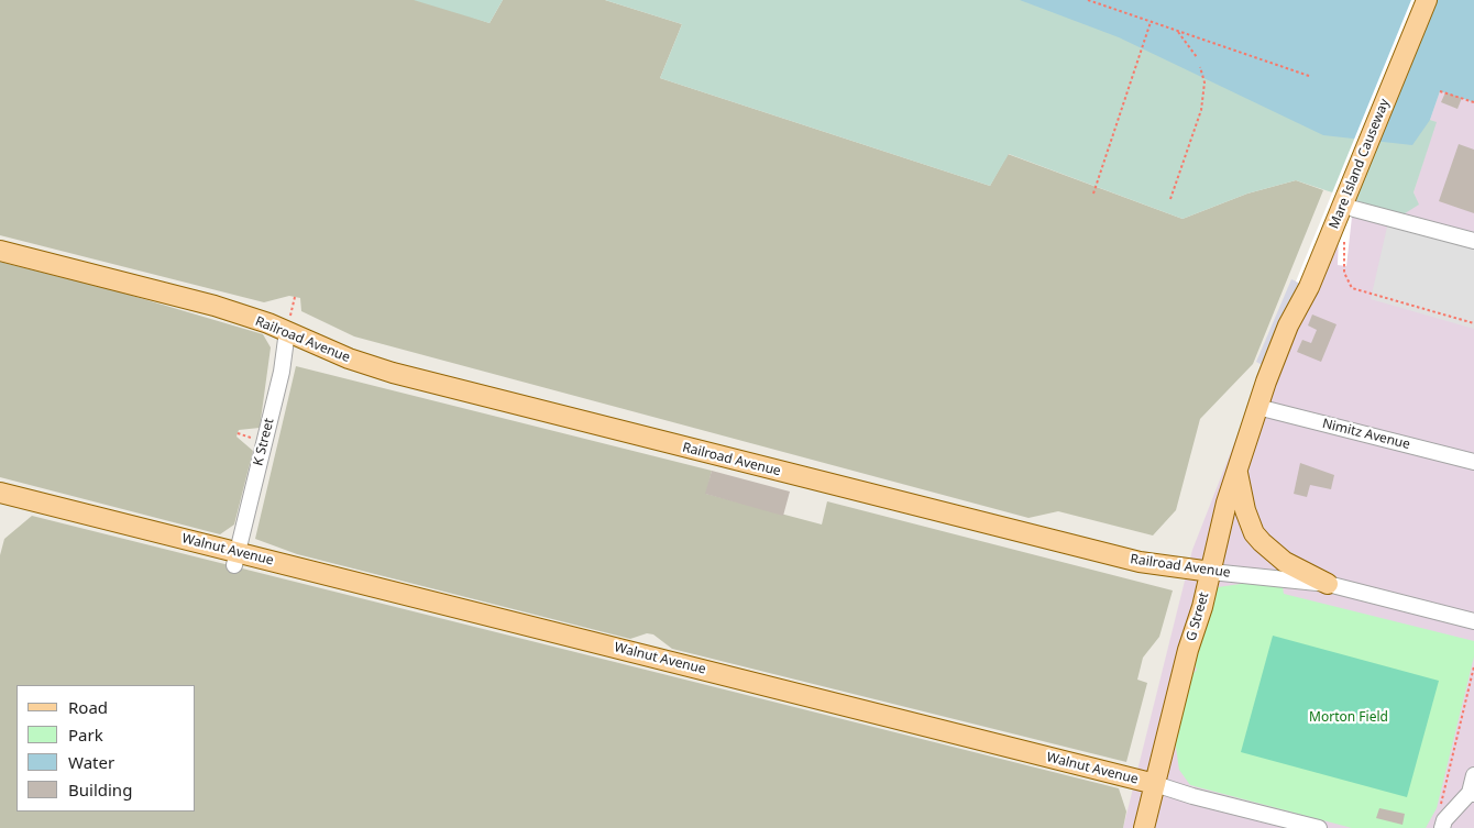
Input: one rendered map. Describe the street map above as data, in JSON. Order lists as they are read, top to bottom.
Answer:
{
  "streets": {
    "main road": [
      "Mare Island Causeway",
      "Railroad Avenue",
      "Walnut Avenue",
      "G Street"
    ],
    "street": ["Nimitz Avenue", "K Street"]
  },
  "crossings": [
    ["Mare Island Causeway", "Nimitz Avenue"],
    ["Mare Island Causeway", "G Street"],
    ["Railroad Avenue", "K Street"],
    ["Railroad Avenue", "G Street"],
    ["Nimitz Avenue", "G Street"],
    ["K Street", "Walnut Avenue"],
    ["Walnut Avenue", "G Street"]
  ],
  "parks": ["Morton Field"],
  "legend": [
    "Road",
    "Park",
    "Water",
    "Building"
  ]
}
